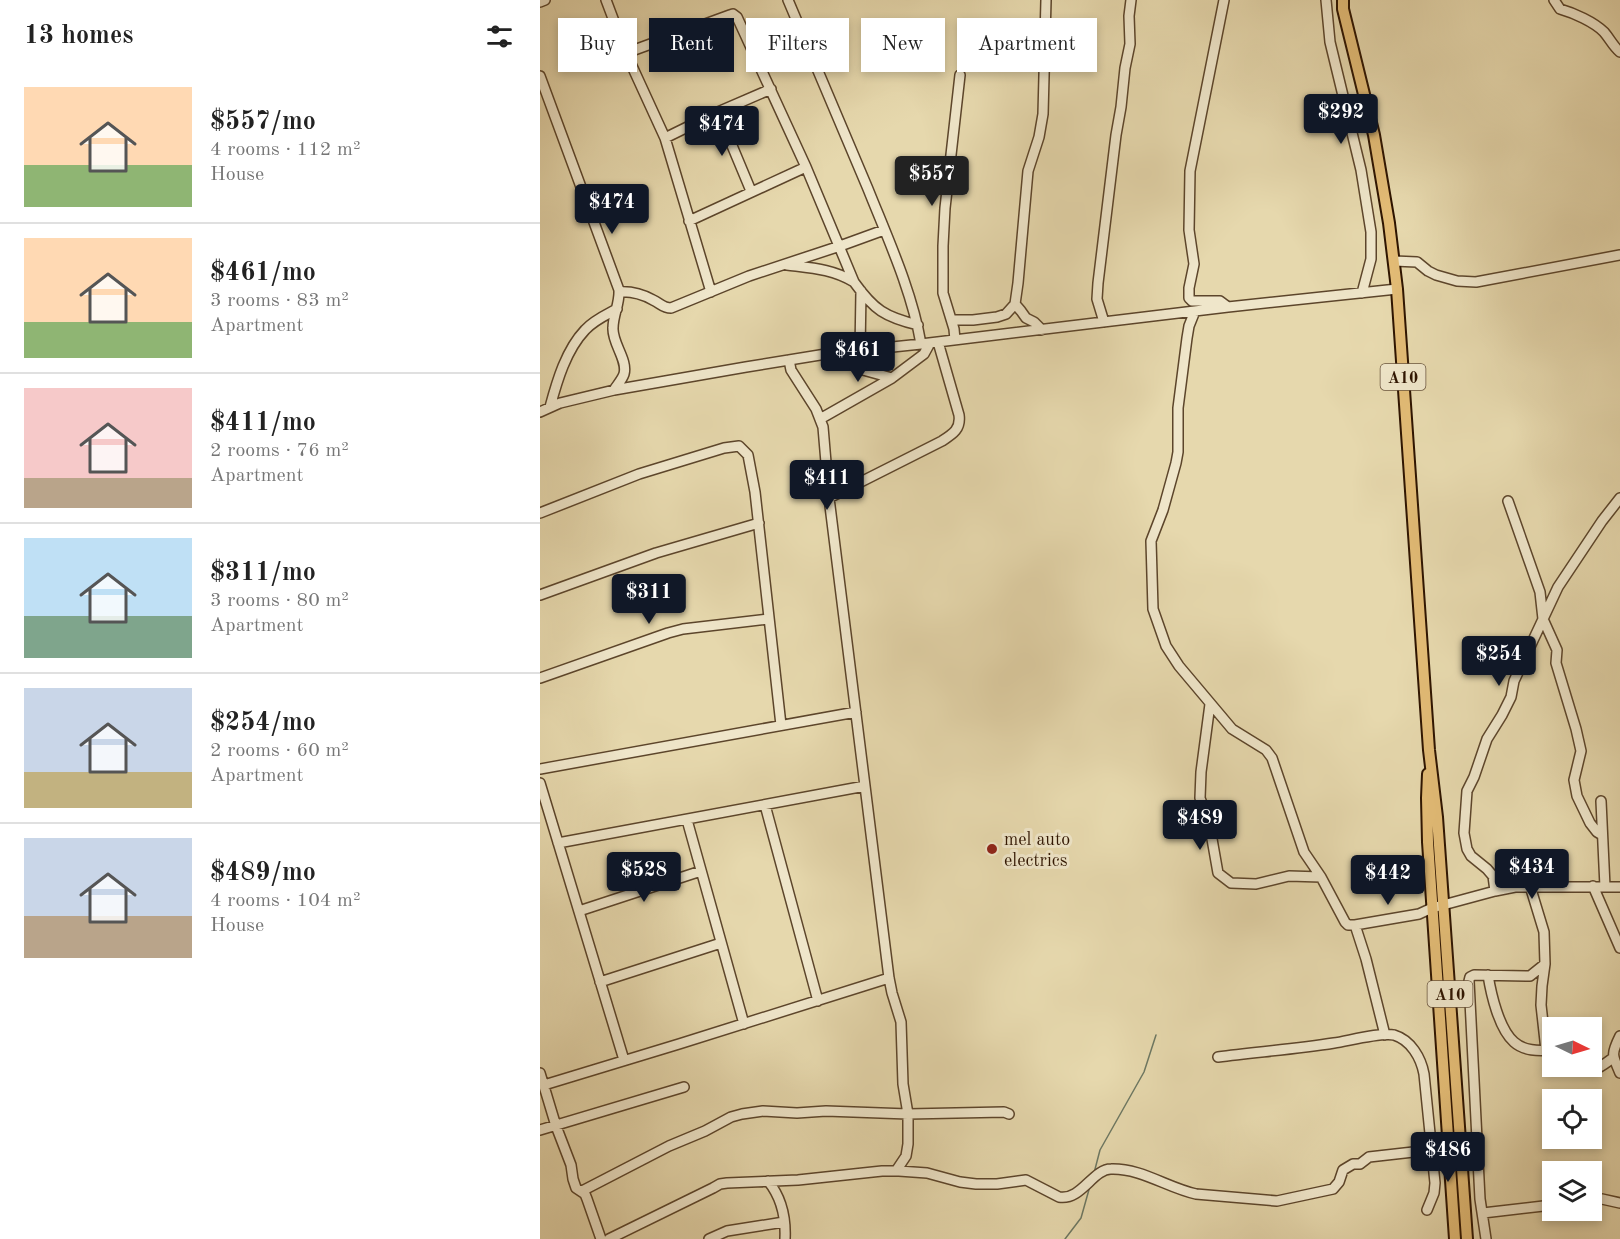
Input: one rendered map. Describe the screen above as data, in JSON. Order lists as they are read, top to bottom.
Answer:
{
  "streets": {
    "main road": ["A10"]
  },
  "places": ["mel auto electrics"],
  "north": "right",
  "page": {
    "heading": "13 homes",
    "chip": [
      "Buy",
      "Rent",
      "Filters",
      "New",
      "Apartment"
    ],
    "list": [
      {
        "name": "$557/mo",
        "note": "4 rooms · 112 m² · House"
      },
      {
        "name": "$461/mo",
        "note": "3 rooms · 83 m² · Apartment"
      },
      {
        "name": "$411/mo",
        "note": "2 rooms · 76 m² · Apartment"
      },
      {
        "name": "$311/mo",
        "note": "3 rooms · 80 m² · Apartment"
      },
      {
        "name": "$254/mo",
        "note": "2 rooms · 60 m² · Apartment"
      },
      {
        "name": "$489/mo",
        "note": "4 rooms · 104 m² · House"
      }
    ],
    "price": [
      "$292",
      "$474",
      "$557",
      "$474",
      "$461",
      "$411",
      "$311",
      "$254",
      "$489",
      "$434",
      "$528",
      "$442",
      "$486"
    ]
  }
}
